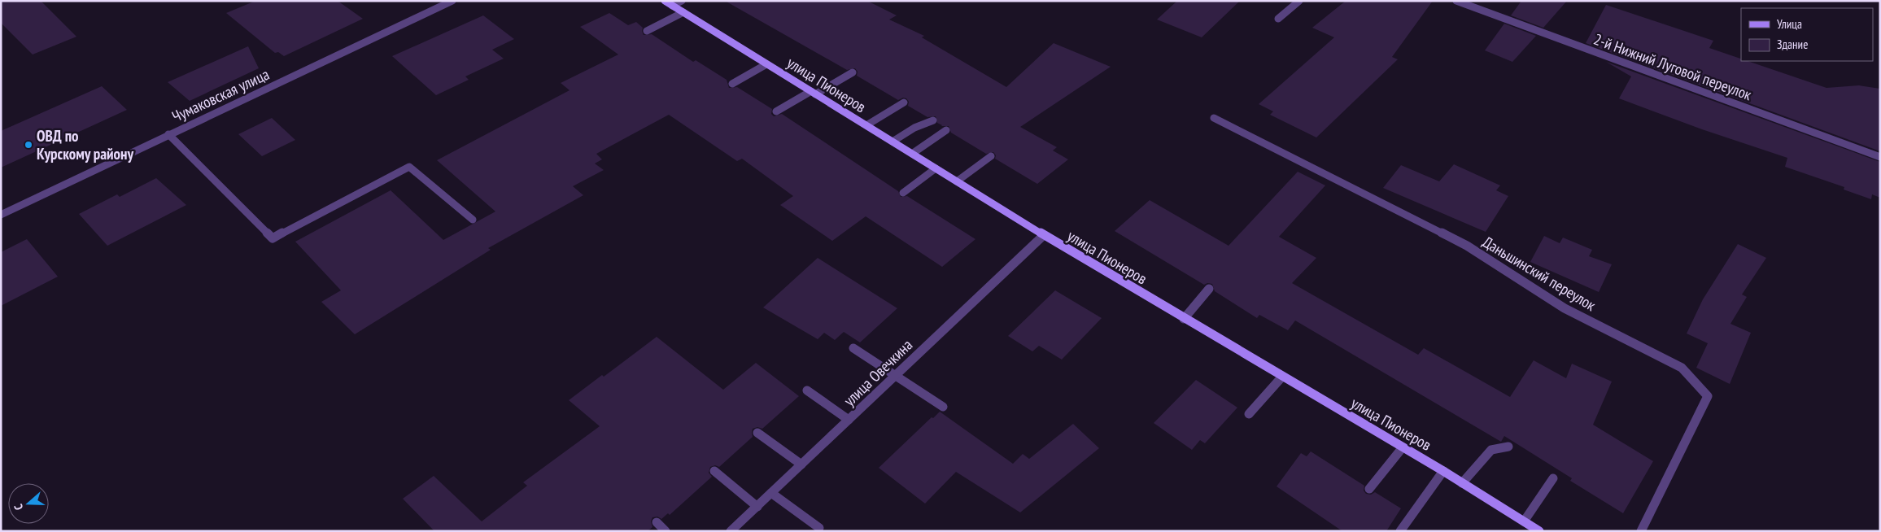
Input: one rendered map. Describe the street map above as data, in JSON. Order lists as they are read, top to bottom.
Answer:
{
  "streets": {
    "street": [
      "2-й Нижний Луговой переулок",
      "улица Пионеров",
      "Чумаковская улица",
      "Даньшинский переулок",
      "улица Овечкина"
    ]
  },
  "crossings": [
    ["улица Пионеров", "улица Овечкина"]
  ],
  "places": ["ОВД по Курскому району"],
  "legend": ["Улица", "Здание"],
  "north": "left"
}
